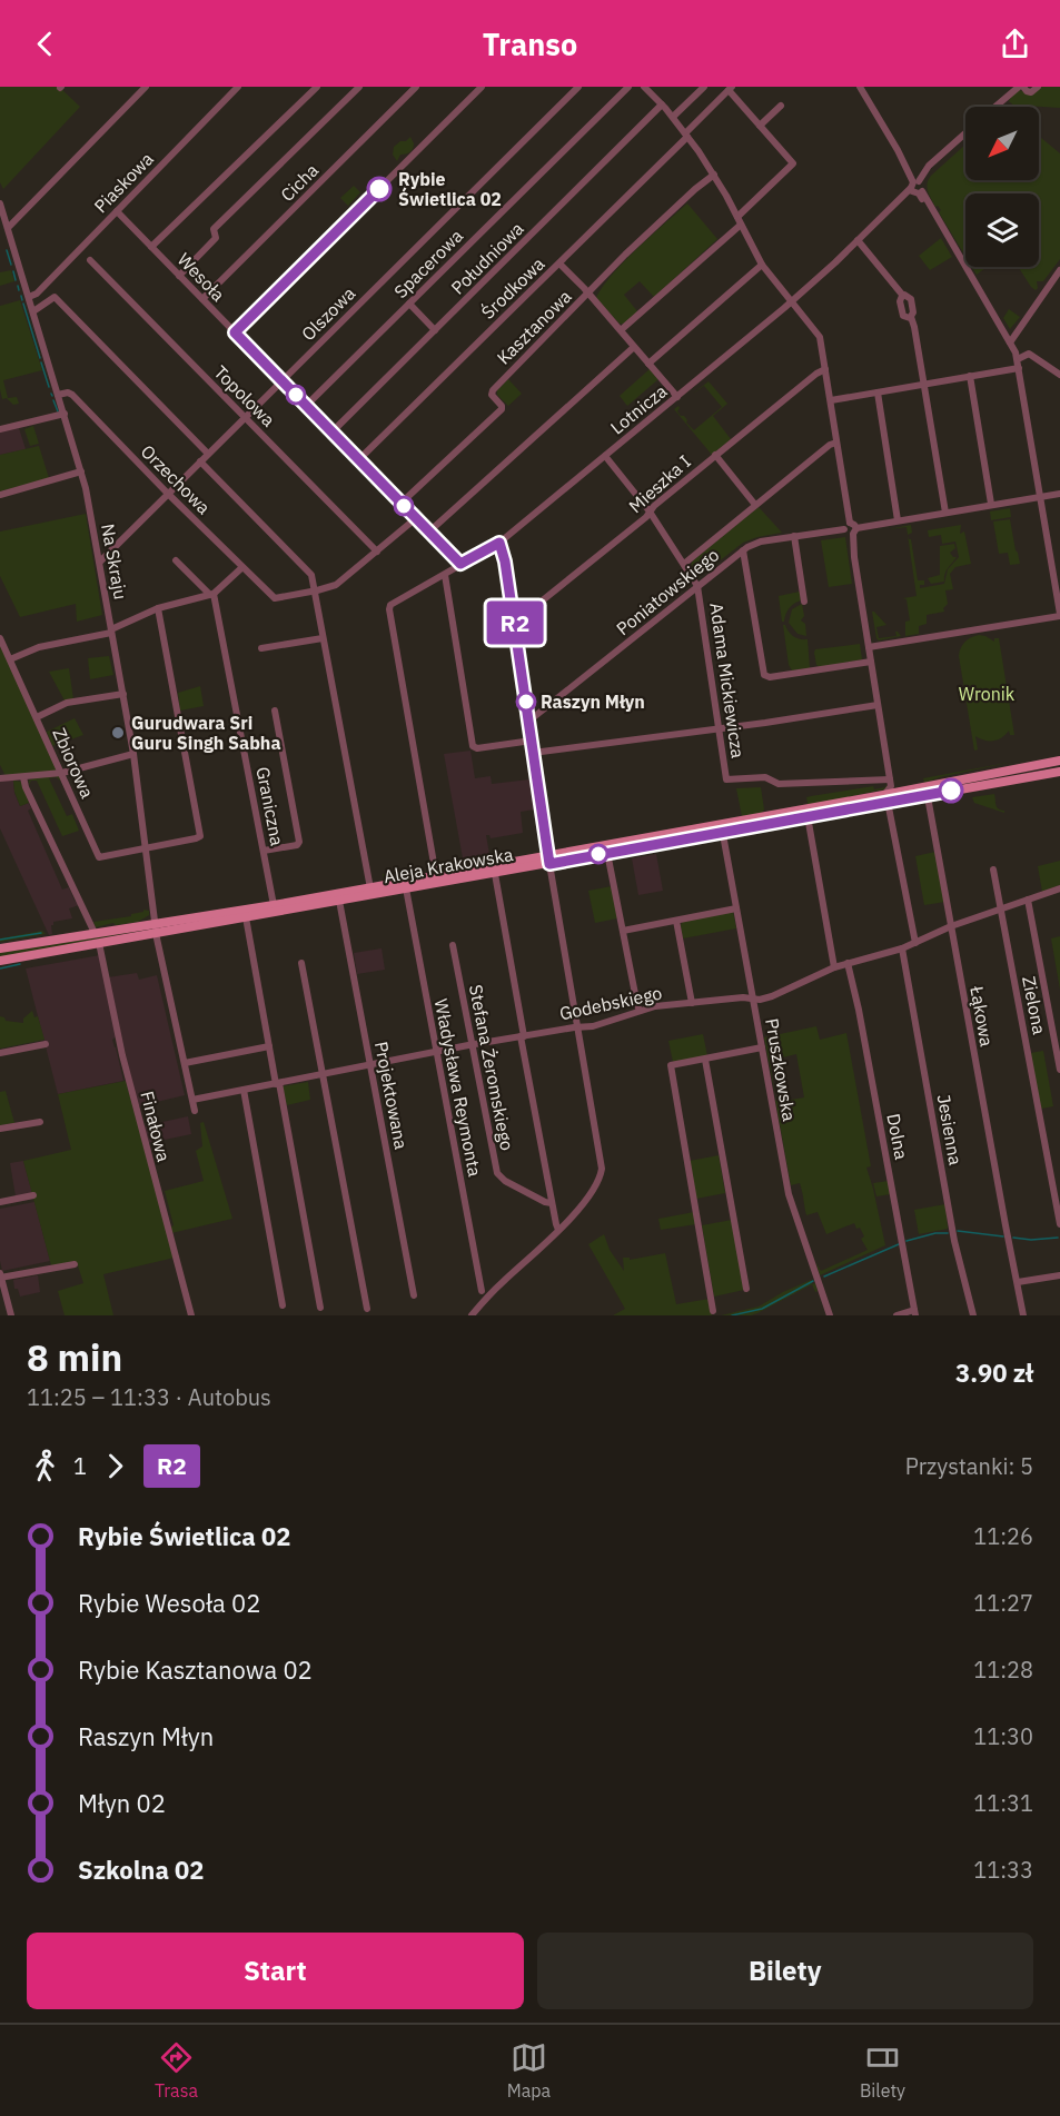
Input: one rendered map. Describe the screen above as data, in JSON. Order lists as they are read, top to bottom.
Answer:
{
  "streets": {
    "main road": ["Aleja Krakowska"],
    "street": [
      "Piaskowa",
      "Cicha",
      "Południowa",
      "Spacerowa",
      "Wesoła",
      "Środkowa",
      "Olszowa",
      "Kasztanowa",
      "Topolowa",
      "Lotnicza",
      "Orzechowa",
      "Mieszka I",
      "Na Skraju",
      "Poniatowskiego",
      "Adama Mickiewicza",
      "Zbiorowa",
      "Graniczna",
      "Godebskiego",
      "Zielona",
      "Łąkowa",
      "Stefana Żeromskiego",
      "Pruszkowska",
      "Władysława Reymonta",
      "Projektowana",
      "Finałowa",
      "Jesienna",
      "Dolna"
    ]
  },
  "crossings": [
    ["Piaskowa", "Wesoła"],
    ["Piaskowa", "Na Skraju"],
    ["Cicha", "Wesoła"],
    ["Południowa", "Wesoła"],
    ["Spacerowa", "Wesoła"],
    ["Wesoła", "Środkowa"],
    ["Wesoła", "Olszowa"],
    ["Wesoła", "Kasztanowa"],
    ["Wesoła", "Lotnicza"],
    ["Olszowa", "Topolowa"],
    ["Olszowa", "Orzechowa"],
    ["Olszowa", "Na Skraju"],
    ["Lotnicza", "Adama Mickiewicza"],
    ["Lotnicza", "Aleja Krakowska"],
    ["Orzechowa", "Na Skraju"],
    ["Mieszka I", "Adama Mickiewicza"],
    ["Na Skraju", "Zbiorowa"],
    ["Na Skraju", "Aleja Krakowska"],
    ["Na Skraju", "Godebskiego"],
    ["Poniatowskiego", "Adama Mickiewicza"],
    ["Graniczna", "Aleja Krakowska"],
    ["Aleja Krakowska", "Pruszkowska"],
    ["Aleja Krakowska", "Władysława Reymonta"],
    ["Aleja Krakowska", "Projektowana"],
    ["Aleja Krakowska", "Finałowa"],
    ["Godebskiego", "Zielona"],
    ["Godebskiego", "Łąkowa"],
    ["Godebskiego", "Stefana Żeromskiego"],
    ["Godebskiego", "Pruszkowska"],
    ["Godebskiego", "Władysława Reymonta"],
    ["Godebskiego", "Projektowana"],
    ["Godebskiego", "Jesienna"],
    ["Godebskiego", "Dolna"]
  ],
  "parks": ["Wronik"],
  "places": ["Rybie Świetlica 02", "Raszyn Młyn", "Gurudwara Sri Guru Singh Sabha"],
  "lines": ["bus line R2"],
  "north": "bottom left",
  "page": {
    "header": "Transo",
    "on_map": "R2",
    "heading": ["8 min", "11:25 – 11:33 · Autobus", "3.90 zł"],
    "legs": ["1", "R2", "Przystanki: 5"],
    "list": [
      {
        "name": "Rybie Świetlica 02",
        "value": "11:26"
      },
      {
        "name": "Rybie Wesoła 02",
        "value": "11:27"
      },
      {
        "name": "Rybie Kasztanowa 02",
        "value": "11:28"
      },
      {
        "name": "Raszyn Młyn",
        "value": "11:30"
      },
      {
        "name": "Młyn 02",
        "value": "11:31"
      },
      {
        "name": "Szkolna 02",
        "value": "11:33"
      }
    ],
    "buttons": ["Start", "Bilety"],
    "tabs": ["Trasa", "Mapa", "Bilety"]
  }
}
